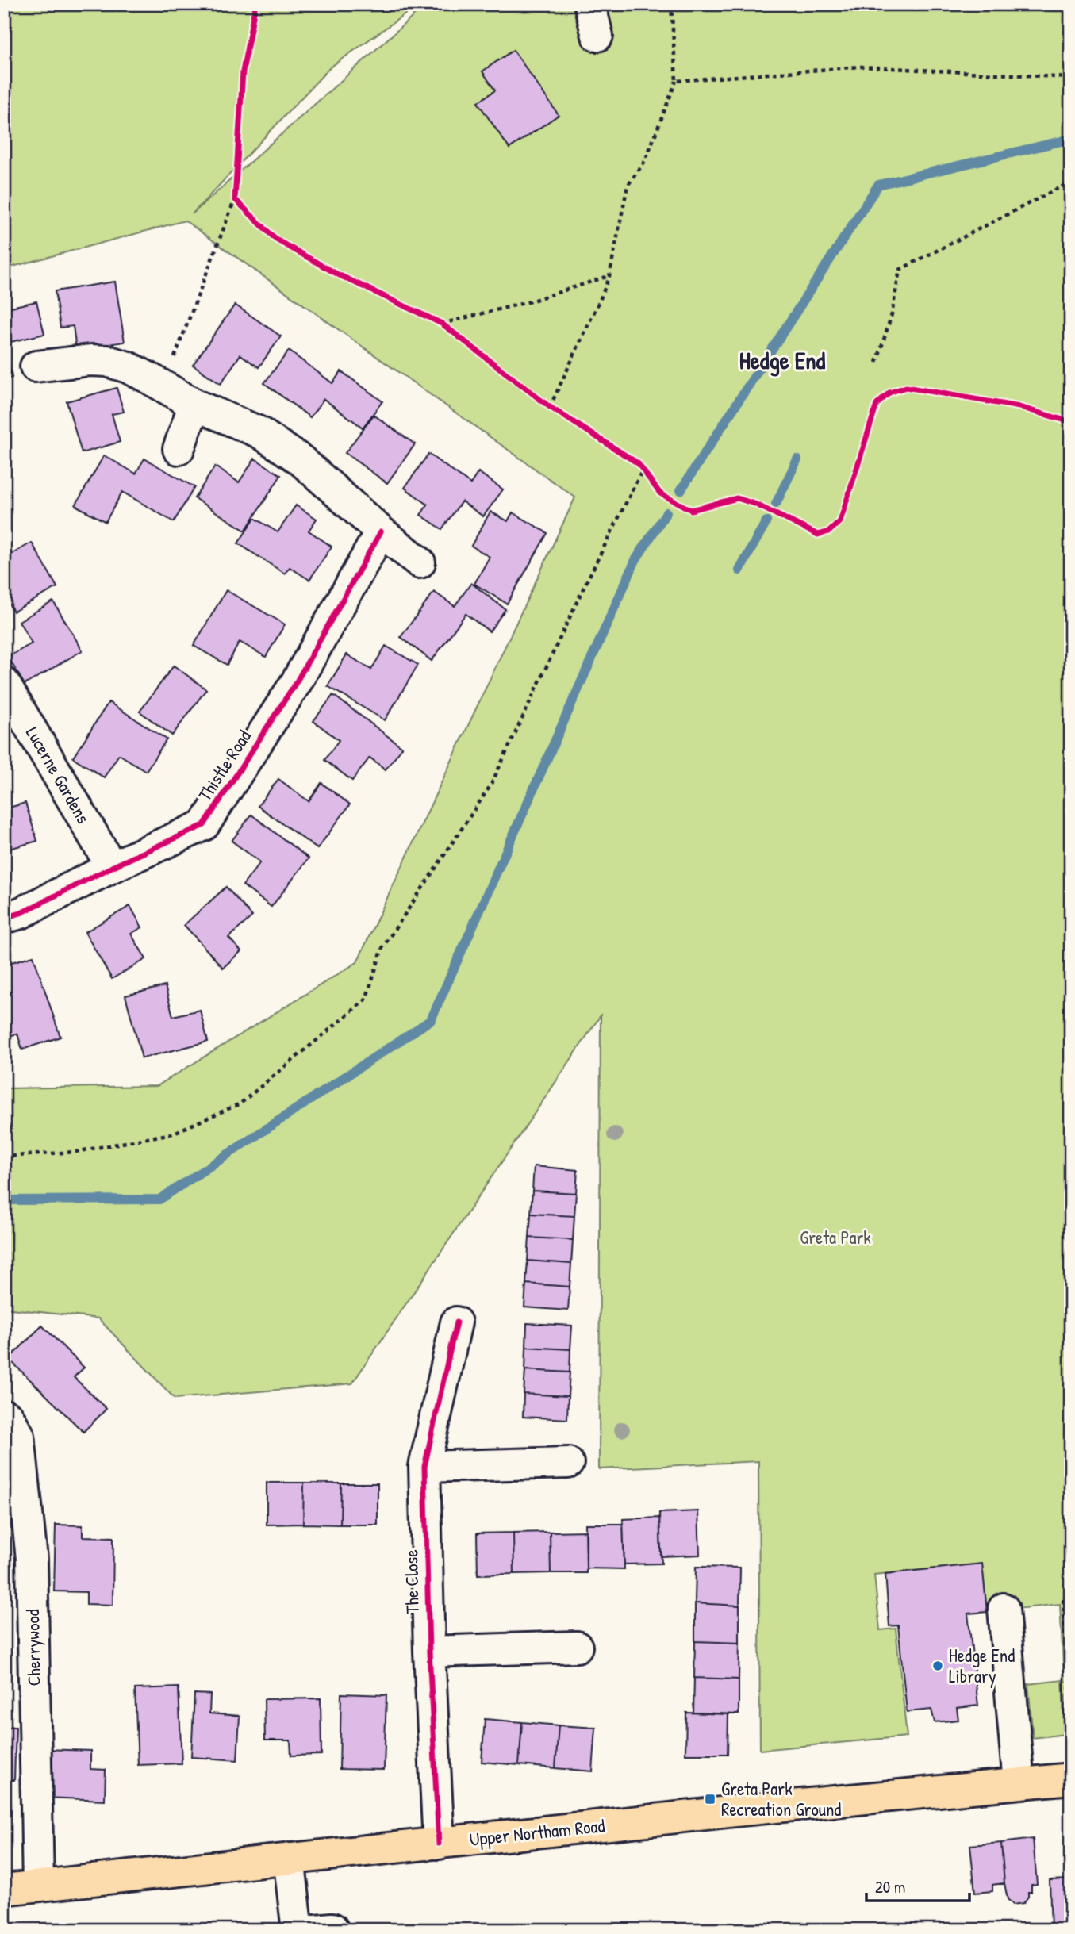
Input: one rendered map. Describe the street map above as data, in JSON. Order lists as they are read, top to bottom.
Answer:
{
  "streets": {
    "main road": ["Upper Northam Road"],
    "street": [
      "Thistle Road",
      "Lucerne Gardens",
      "The Close",
      "Cherrywood"
    ]
  },
  "crossings": [
    ["Thistle Road", "Lucerne Gardens"],
    ["The Close", "Upper Northam Road"],
    ["Cherrywood", "Upper Northam Road"]
  ],
  "districts": ["Hedge End"],
  "parks": ["Greta Park"],
  "places": {
    "other": ["Hedge End Library"],
    "transit": ["Greta Park Recreation Ground"]
  },
  "scale_bar": "20 m"
}
